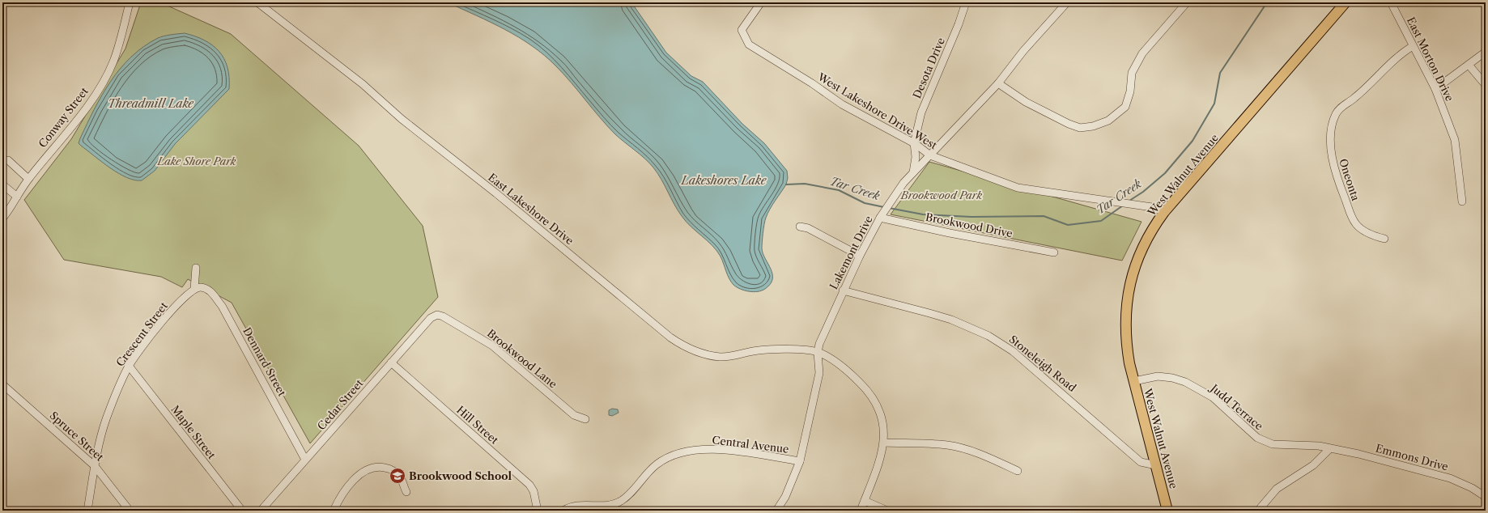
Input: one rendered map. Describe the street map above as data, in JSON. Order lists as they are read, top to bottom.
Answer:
{
  "streets": {
    "main road": ["West Walnut Avenue"],
    "street": [
      "East Morton Drive",
      "Desota Drive",
      "West Lakeshore Drive West",
      "Conway Street",
      "Oneonta",
      "East Lakeshore Drive",
      "Brookwood Drive",
      "Lakemont Drive",
      "Crescent Street",
      "Brookwood Lane",
      "Dennard Street",
      "Stoneleigh Road",
      "Cedar Street",
      "Judd Terrace",
      "Hill Street",
      "Maple Street",
      "Spruce Street",
      "Central Avenue",
      "Emmons Drive"
    ]
  },
  "crossings": [
    ["East Morton Drive", "Oneonta"],
    ["Desota Drive", "West Lakeshore Drive West"],
    ["Desota Drive", "Lakemont Drive"],
    ["West Lakeshore Drive West", "West Walnut Avenue"],
    ["West Lakeshore Drive West", "Lakemont Drive"],
    ["West Walnut Avenue", "Stoneleigh Road"],
    ["West Walnut Avenue", "Judd Terrace"],
    ["East Lakeshore Drive", "Lakemont Drive"],
    ["Brookwood Drive", "Lakemont Drive"],
    ["Lakemont Drive", "Stoneleigh Road"],
    ["Lakemont Drive", "Central Avenue"],
    ["Crescent Street", "Dennard Street"],
    ["Crescent Street", "Maple Street"],
    ["Crescent Street", "Spruce Street"],
    ["Brookwood Lane", "Cedar Street"],
    ["Dennard Street", "Cedar Street"],
    ["Cedar Street", "Hill Street"],
    ["Judd Terrace", "Emmons Drive"]
  ],
  "water": ["Threadmill Lake", "Lakeshores Lake", "Tar Creek"],
  "parks": ["Lake Shore Park", "Brookwood Park"],
  "places": {
    "school or university": ["Brookwood School"]
  }
}
